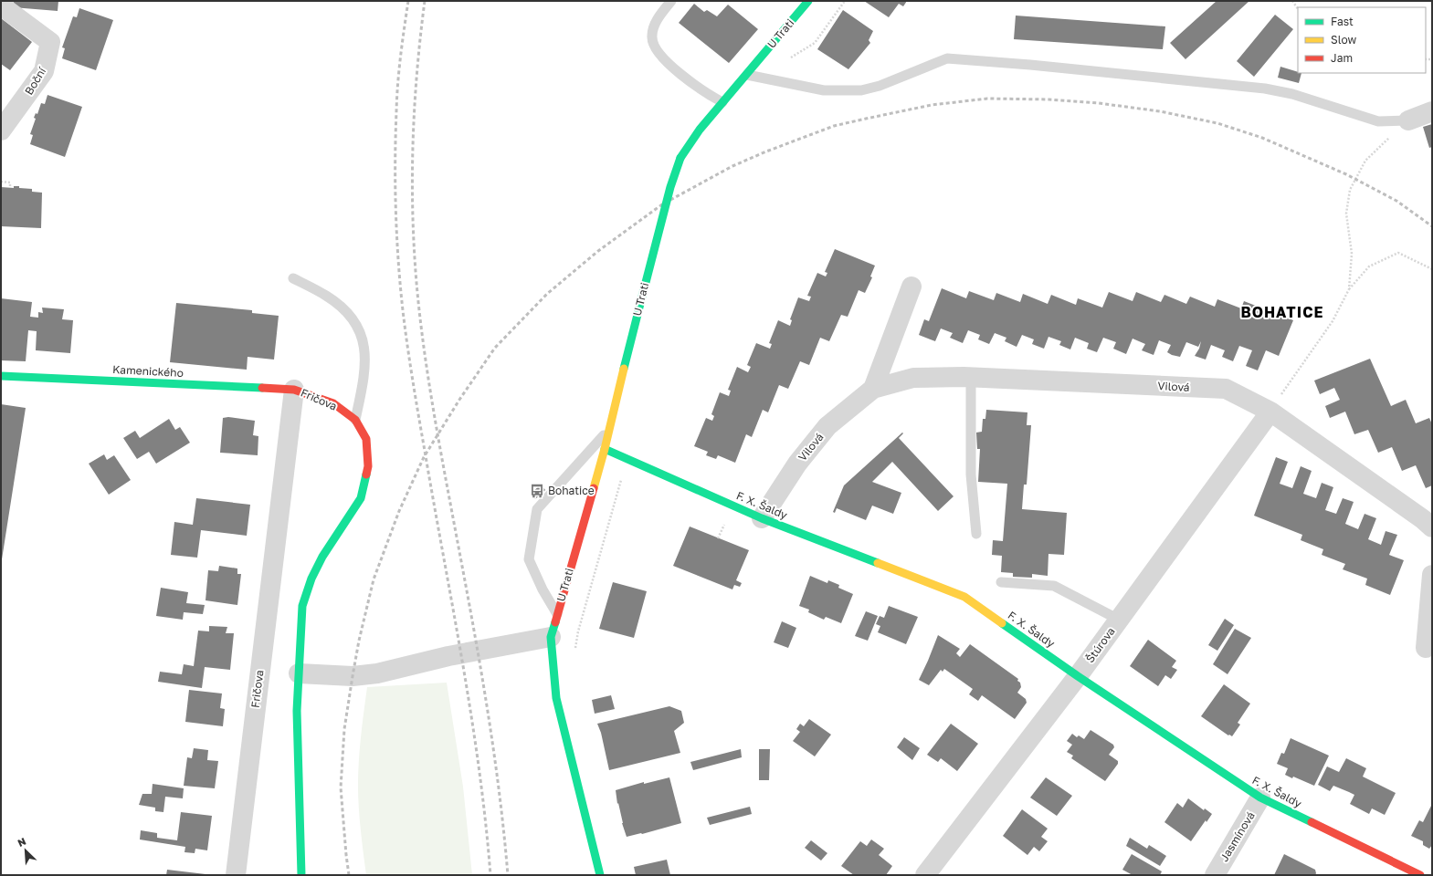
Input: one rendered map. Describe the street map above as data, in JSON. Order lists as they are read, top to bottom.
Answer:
{
  "streets": {
    "street": [
      "U Trati",
      "Boční",
      "Kamenického",
      "Vilová",
      "Fričova",
      "F. X. Šaldy",
      "Štúrova",
      "Jasmínová"
    ]
  },
  "crossings": [
    ["U Trati", "F. X. Šaldy"],
    ["Kamenického", "Fričova"],
    ["Vilová", "F. X. Šaldy"],
    ["Vilová", "Štúrova"],
    ["F. X. Šaldy", "Štúrova"],
    ["F. X. Šaldy", "Jasmínová"]
  ],
  "districts": ["BOHATICE"],
  "places": {
    "bus stop": ["Bohatice"]
  },
  "legend": ["Fast", "Slow", "Jam"],
  "north": "top left"
}
